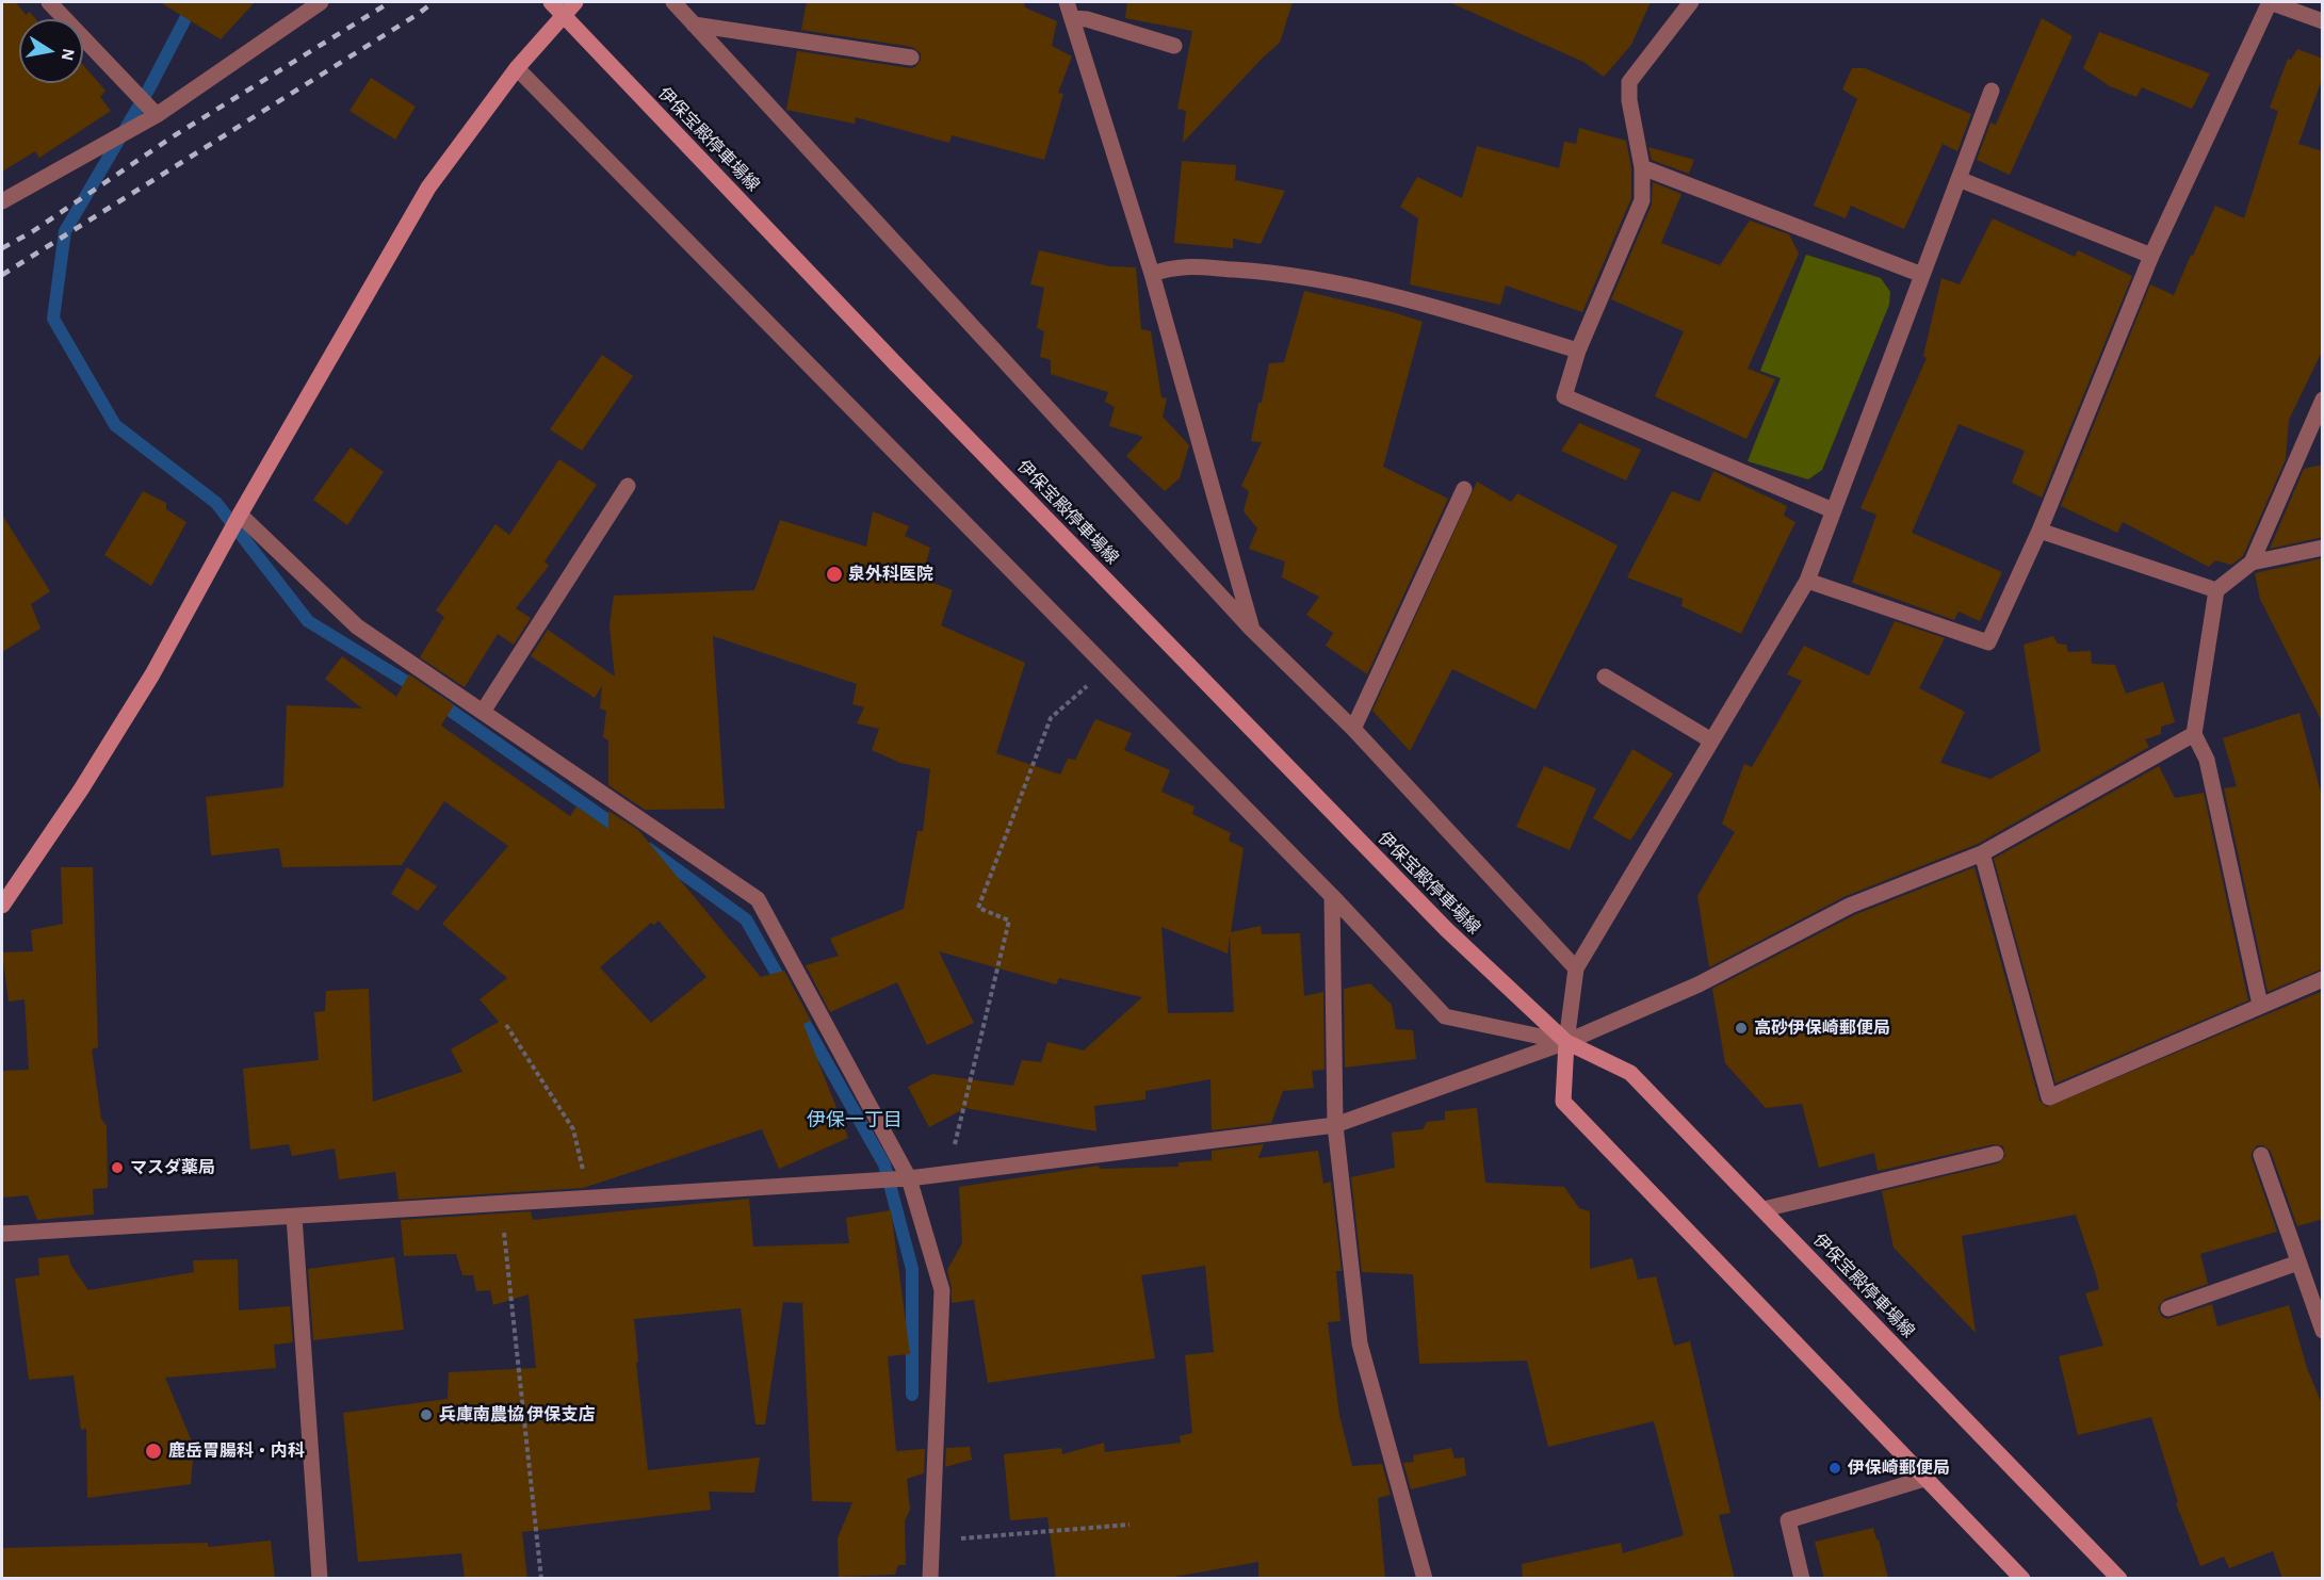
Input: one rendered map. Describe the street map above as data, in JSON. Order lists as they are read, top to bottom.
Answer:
{
  "streets": {
    "main road": ["伊保宝殿停車場線"]
  },
  "districts": ["伊保一丁目"],
  "places": [
    "泉外科医院",
    "高砂伊保崎郵便局",
    "マスダ薬局",
    "兵庫南農協 伊保支店",
    "鹿岳胃腸科・内科",
    "伊保崎郵便局"
  ],
  "north": "right"
}
